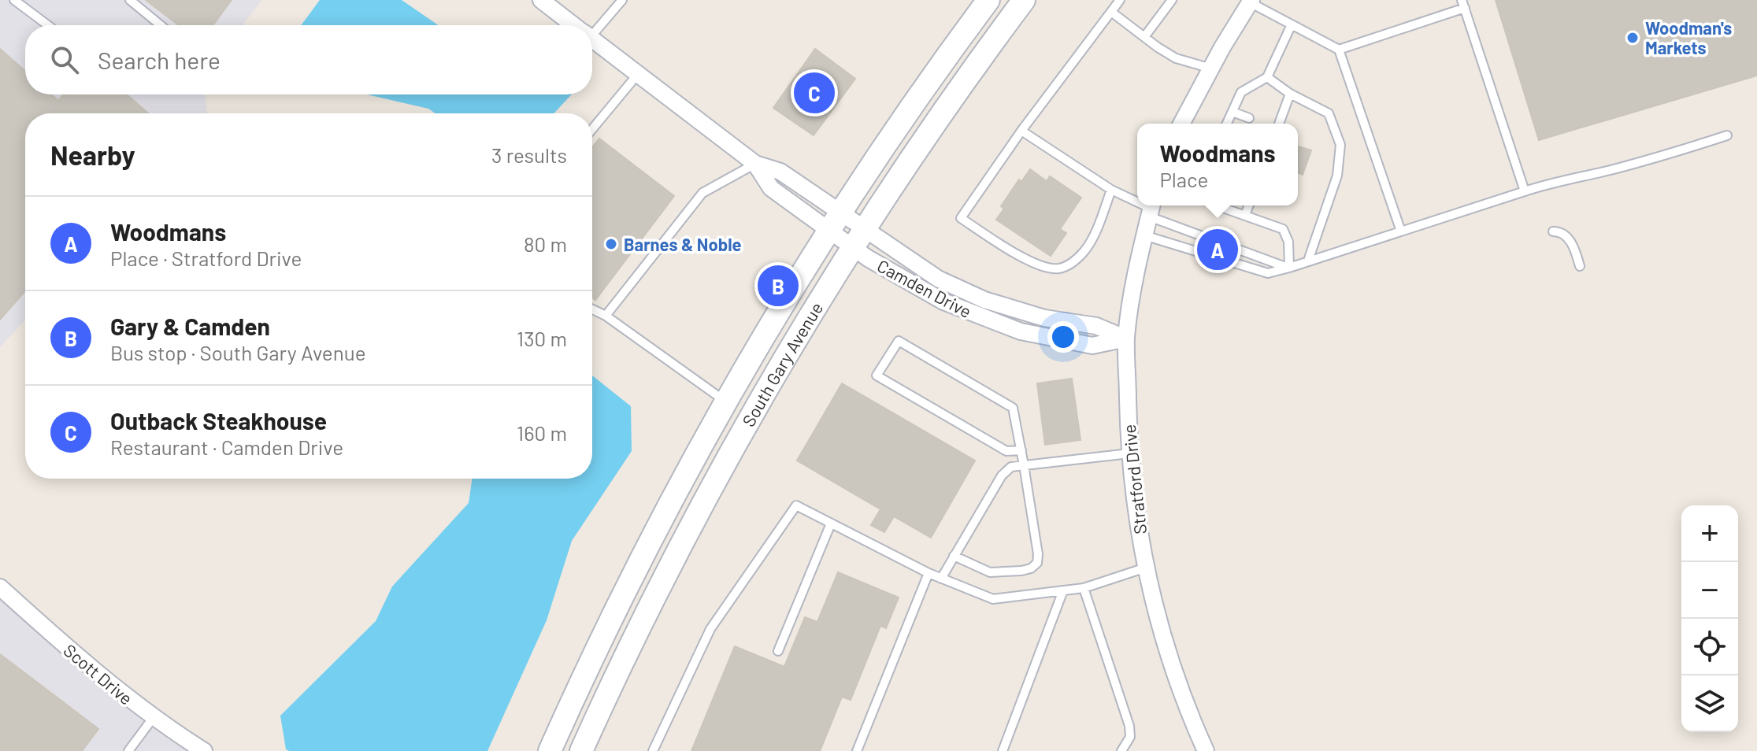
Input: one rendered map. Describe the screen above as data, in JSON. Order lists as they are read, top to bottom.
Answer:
{
  "streets": {
    "main road": ["South Gary Avenue"],
    "street": ["Camden Drive", "Stratford Drive", "Scott Drive"]
  },
  "crossings": [
    ["Camden Drive", "South Gary Avenue"],
    ["Camden Drive", "Stratford Drive"]
  ],
  "places": ["Woodman's Markets", "Barnes & Noble"],
  "page": {
    "search": "Search here",
    "pins": ["C", "A", "B"],
    "heading": ["Nearby", "3 results"],
    "popup": ["Woodmans", "Place"],
    "list": [
      {
        "mark": "A",
        "name": "Woodmans",
        "note": "Place · Stratford Drive",
        "value": "80 m"
      },
      {
        "mark": "B",
        "name": "Gary & Camden",
        "note": "Bus stop · South Gary Avenue",
        "value": "130 m"
      },
      {
        "mark": "C",
        "name": "Outback Steakhouse",
        "note": "Restaurant · Camden Drive",
        "value": "160 m"
      }
    ],
    "map_buttons": ["+", "−"]
  }
}
